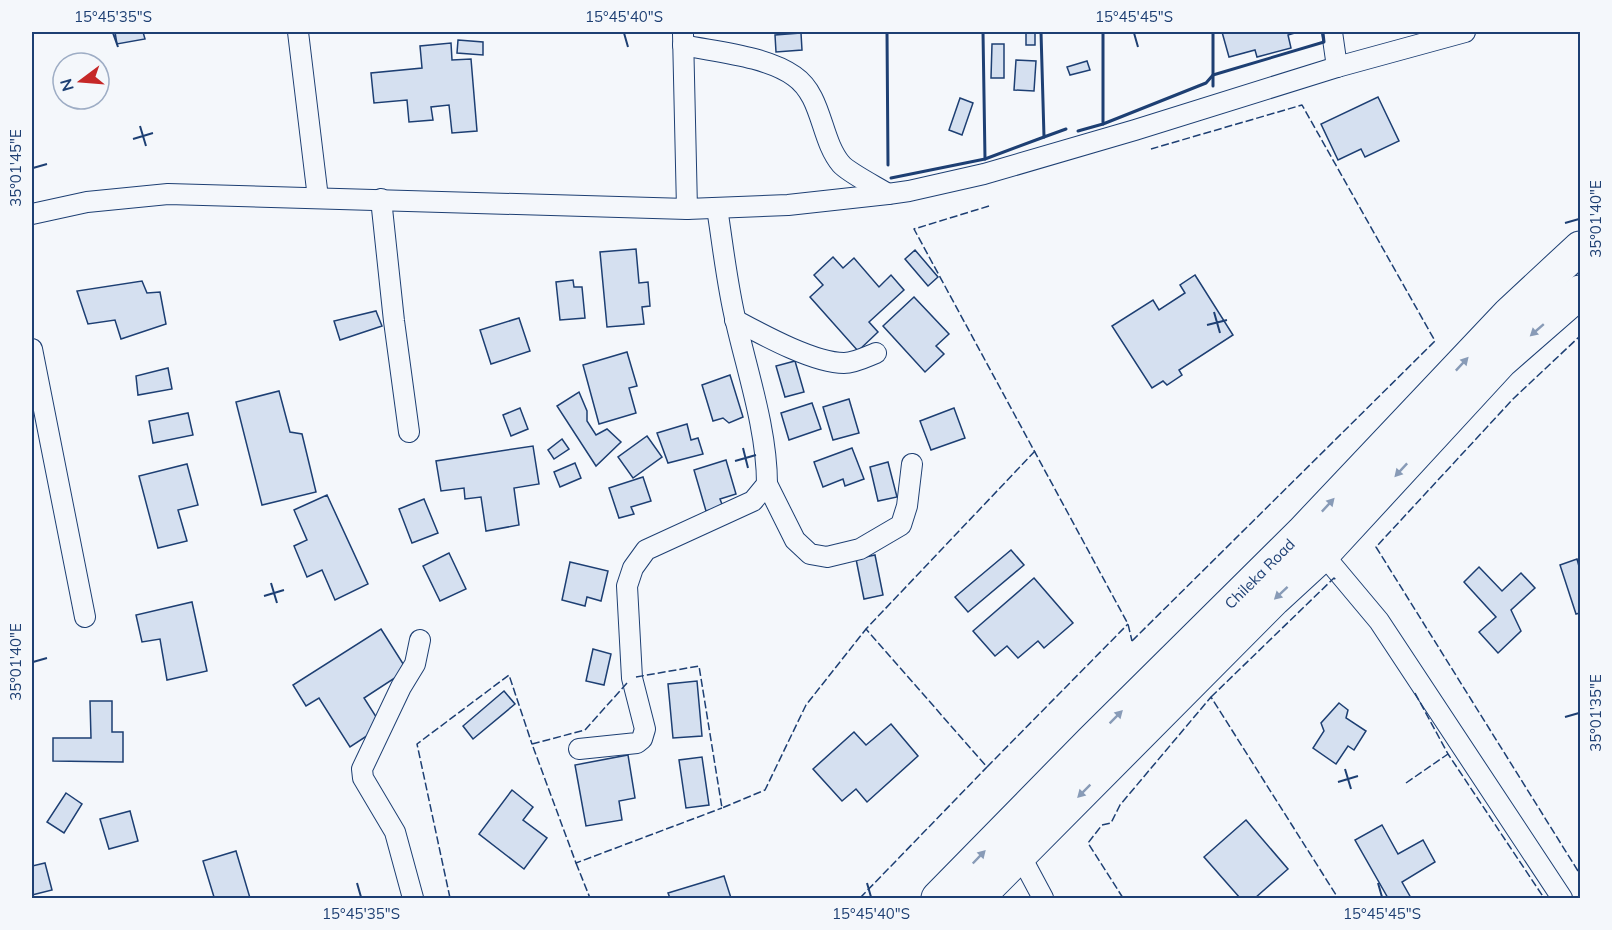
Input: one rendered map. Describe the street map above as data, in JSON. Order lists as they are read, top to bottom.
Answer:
{
  "streets": {
    "highway": ["Chileka Road"]
  },
  "north": "left",
  "coordinates": [
    "15°45'35\"S",
    "15°45'40\"S",
    "15°45'45\"S",
    "35°01'45\"E",
    "35°01'40\"E",
    "35°01'35\"E"
  ]
}
